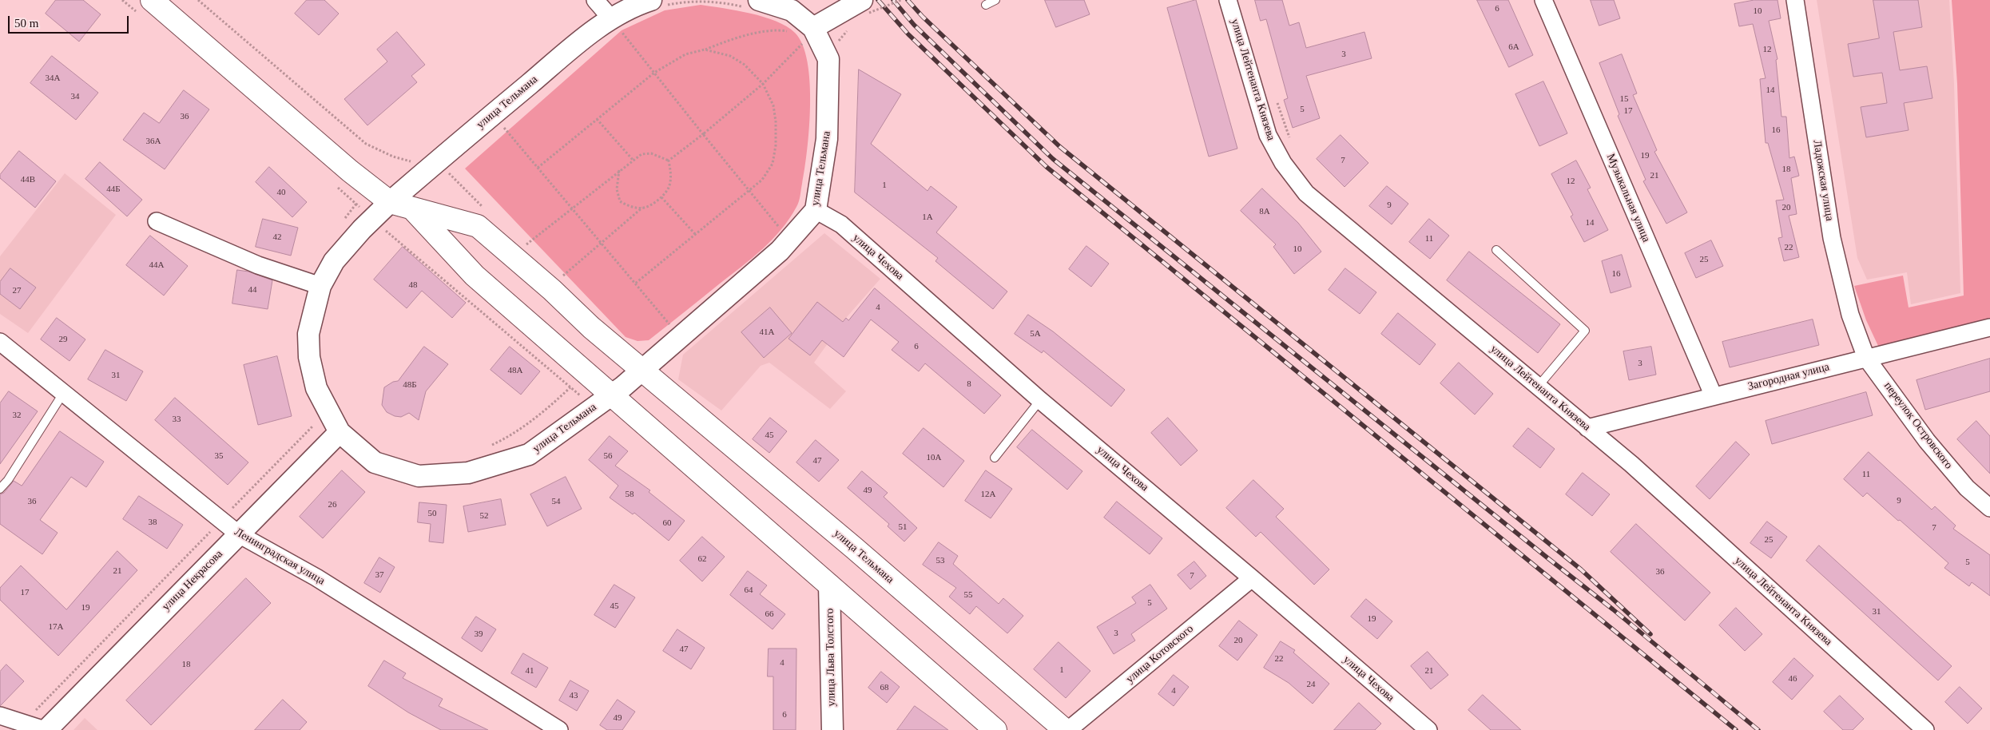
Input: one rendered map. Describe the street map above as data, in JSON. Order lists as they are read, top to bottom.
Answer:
{
  "streets": {
    "main road": ["улица Тельмана"],
    "street": [
      "улица Лейтенанта Князева",
      "Ладожская улица",
      "Музыкальная улица",
      "улица Чехова",
      "Загородная улица",
      "переулок Островского",
      "Ленинградская улица",
      "улица Некрасова",
      "улица Котовского",
      "улица Льва Толстого"
    ]
  },
  "crossings": [
    ["улица Лейтенанта Князева", "Загородная улица"],
    ["улица Тельмана", "улица Чехова"],
    ["улица Тельмана", "улица Некрасова"],
    ["улица Тельмана", "улица Котовского"],
    ["Ладожская улица", "Загородная улица"],
    ["Ладожская улица", "переулок Островского"],
    ["Музыкальная улица", "Загородная улица"],
    ["улица Чехова", "улица Котовского"],
    ["Загородная улица", "переулок Островского"],
    ["Ленинградская улица", "улица Некрасова"]
  ],
  "house_numbers": [
    "6",
    "10",
    "6А",
    "12",
    "3",
    "34А",
    "14",
    "34",
    "15",
    "5",
    "17",
    "36",
    "16",
    "36А",
    "19",
    "7",
    "18",
    "21",
    "44В",
    "12",
    "1",
    "44Б",
    "40",
    "9",
    "20",
    "8А",
    "1А",
    "14",
    "42",
    "11",
    "22",
    "10",
    "25",
    "44А",
    "16",
    "48",
    "44",
    "27",
    "4",
    "41А",
    "5А",
    "29",
    "6",
    "3",
    "48А",
    "31",
    "8",
    "48Б",
    "32",
    "33",
    "45",
    "35",
    "56",
    "10А",
    "47",
    "11",
    "49",
    "58",
    "12А",
    "9",
    "36",
    "54",
    "26",
    "50",
    "52",
    "38",
    "60",
    "51",
    "7",
    "25",
    "62",
    "53",
    "5",
    "21",
    "36",
    "37",
    "7",
    "64",
    "17",
    "55",
    "5",
    "45",
    "19",
    "31",
    "66",
    "19",
    "17А",
    "3",
    "39",
    "20",
    "47",
    "22",
    "4",
    "18",
    "1",
    "41",
    "21",
    "46",
    "24",
    "68",
    "4",
    "43",
    "6",
    "49"
  ],
  "scale_bar": "50 m"
}
